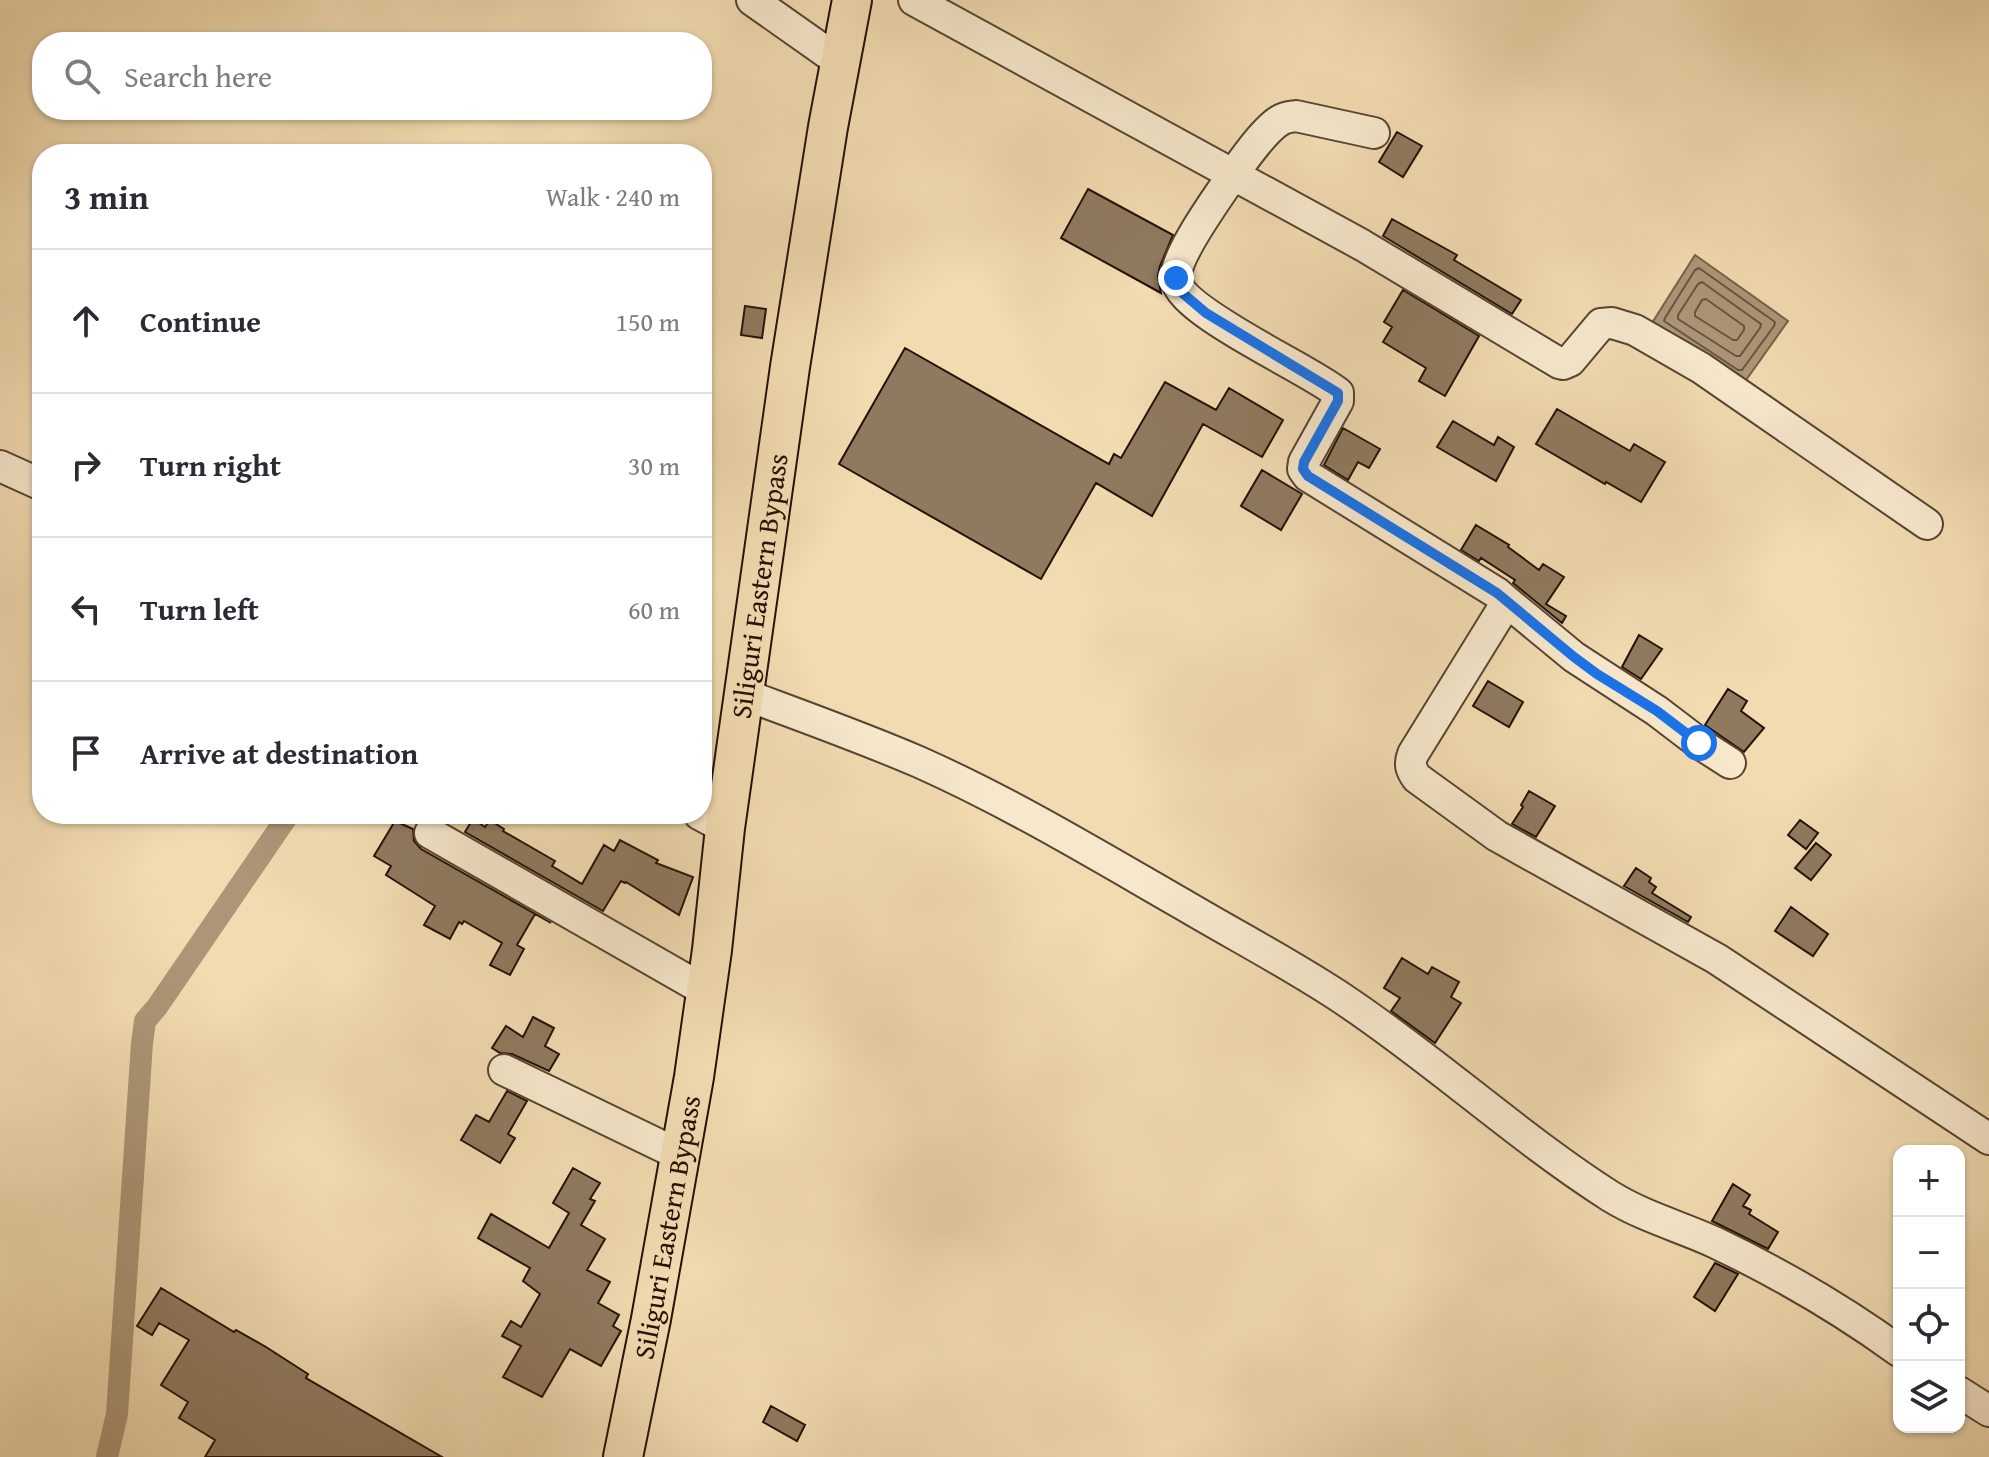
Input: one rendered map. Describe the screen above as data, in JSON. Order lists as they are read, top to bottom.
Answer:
{
  "streets": {
    "main road": ["Siliguri Eastern Bypass"]
  },
  "page": {
    "search": "Search here",
    "heading": ["3 min", "Walk · 240 m"],
    "list": [
      ["Continue", "150 m"],
      ["Turn right", "30 m"],
      ["Turn left", "60 m"],
      "Arrive at destination"
    ],
    "map_buttons": ["+", "−"]
  }
}
